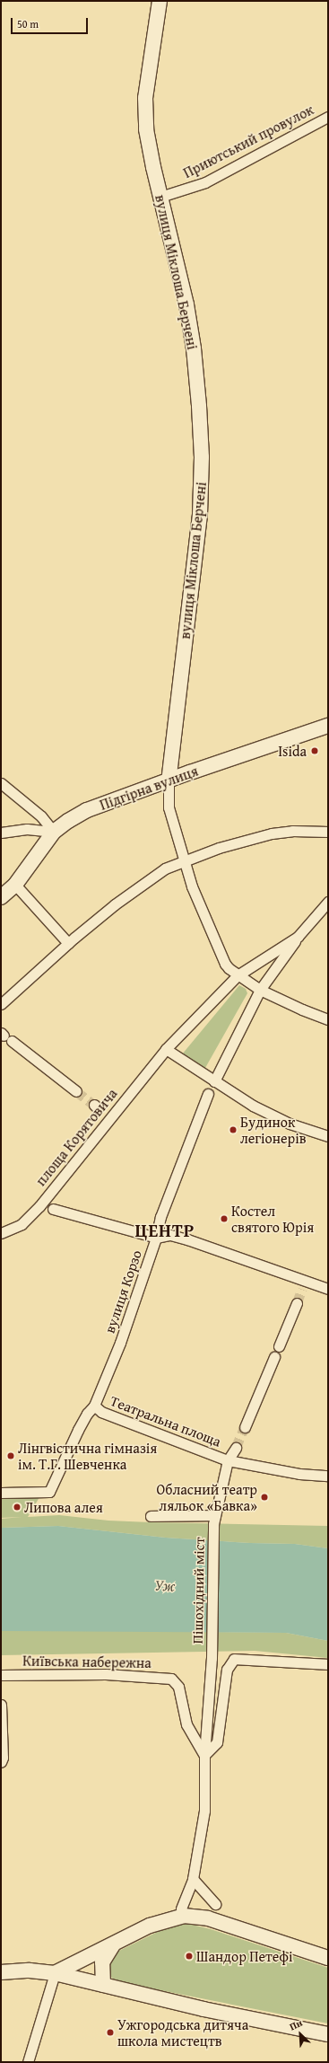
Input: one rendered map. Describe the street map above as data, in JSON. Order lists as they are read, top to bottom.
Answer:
{
  "streets": {
    "main road": ["вулиця Міклоша Берчені", "Підгірна вулиця"],
    "street": [
      "Приютський провулок",
      "площа Корятовича",
      "вулиця Корзо",
      "Театральна площа",
      "Пішохідний міст",
      "Київська набережна"
    ]
  },
  "crossings": [
    ["Приютський провулок", "вулиця Міклоша Берчені"],
    ["вулиця Міклоша Берчені", "Підгірна вулиця"],
    ["вулиця Корзо", "Театральна площа"],
    ["Театральна площа", "Пішохідний міст"],
    ["Пішохідний міст", "Київська набережна"]
  ],
  "districts": ["ЦЕНТР"],
  "water": ["Уж"],
  "places": [
    "Isida",
    "Будинок легіонерів",
    "Костел святого Юрія",
    "Лінгвістична гімназія ім. Т.Г. Шевченка",
    "Обласний театр ляльок «Бавка»",
    "Липова алея",
    "Шандор Петефі",
    "Ужгородська дитяча школа мистецтв"
  ],
  "scale_bar": "50 m",
  "north": "top left"
}
